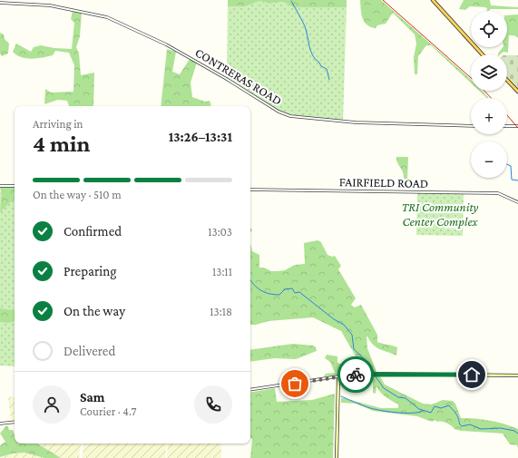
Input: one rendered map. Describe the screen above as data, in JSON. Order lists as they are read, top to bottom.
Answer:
{
  "streets": {
    "street": ["CONTRERAS ROAD", "FAIRFIELD ROAD"]
  },
  "parks": ["TRI Community Center Complex"],
  "page": {
    "map_buttons": ["+", "−"],
    "heading": ["4 min", "Arriving in", "13:26–13:31"],
    "panel": ["Sam", "Courier · 4.7"],
    "bar": "On the way · 510 m",
    "list": [
      ["Confirmed", "13:03"],
      ["Preparing", "13:11"],
      ["On the way", "13:18"],
      "Delivered"
    ]
  }
}
